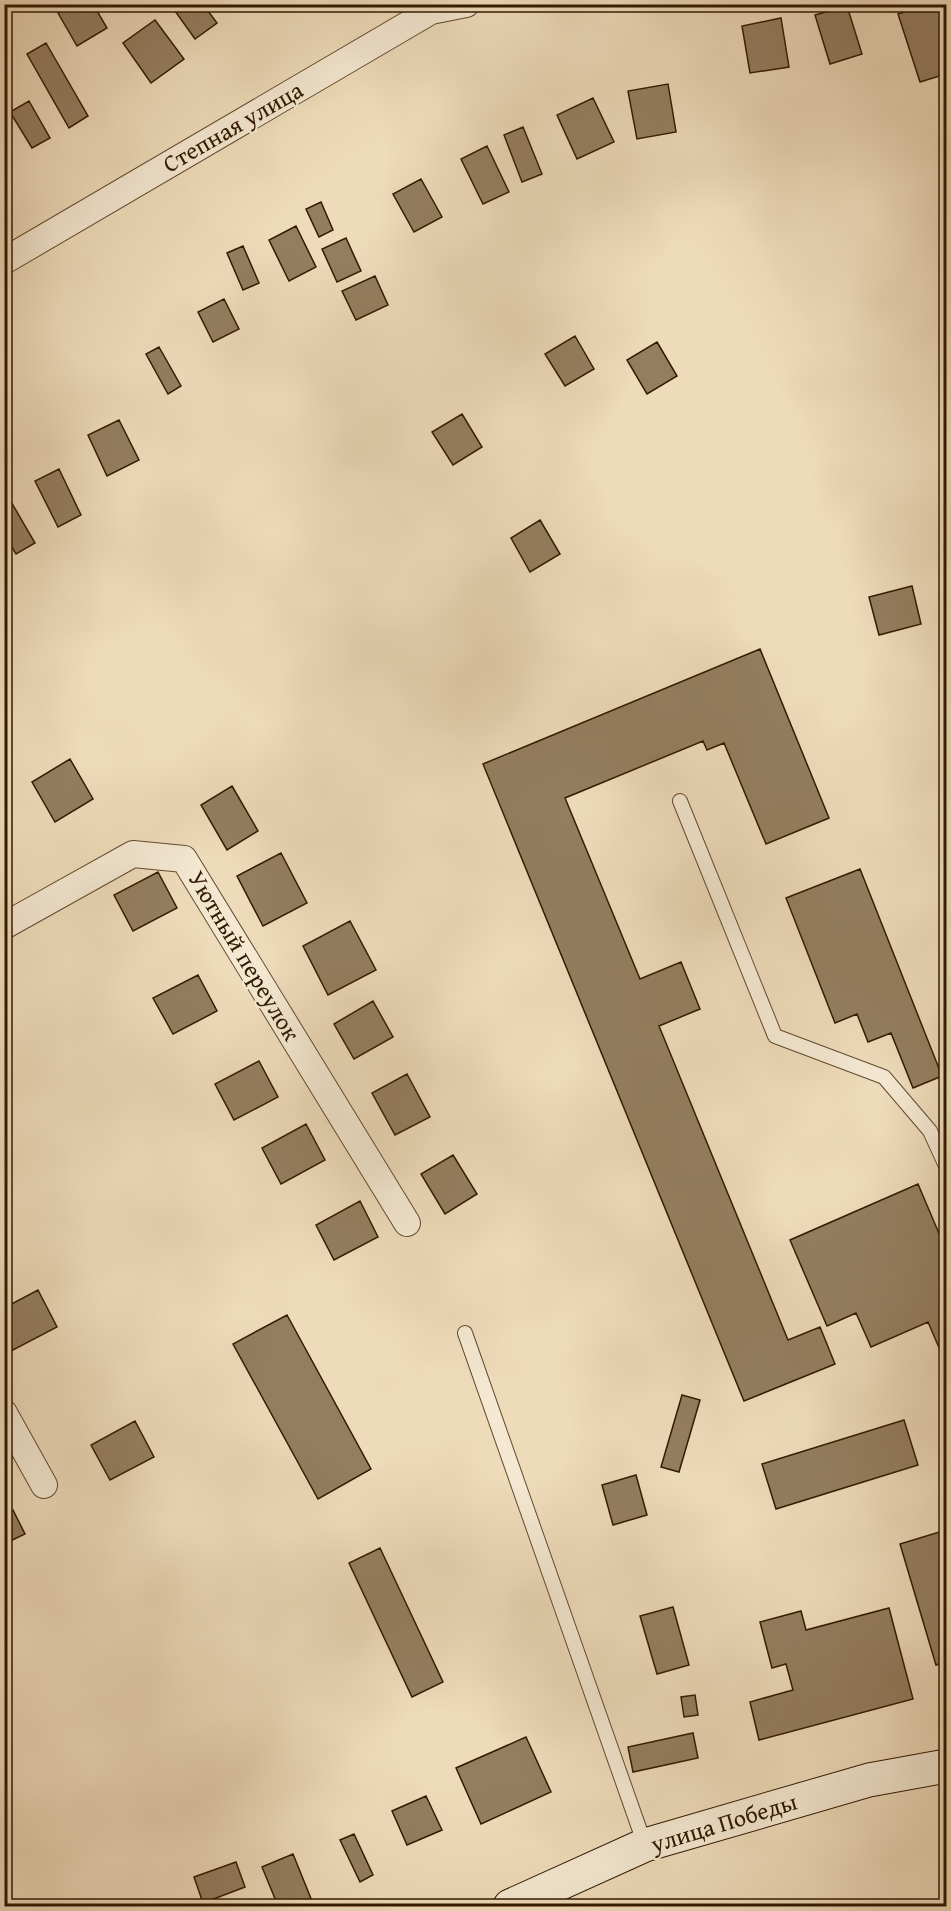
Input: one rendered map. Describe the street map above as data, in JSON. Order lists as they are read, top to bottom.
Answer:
{
  "streets": {
    "street": ["Степная улица", "Уютный переулок", "улица Победы"]
  }
}
